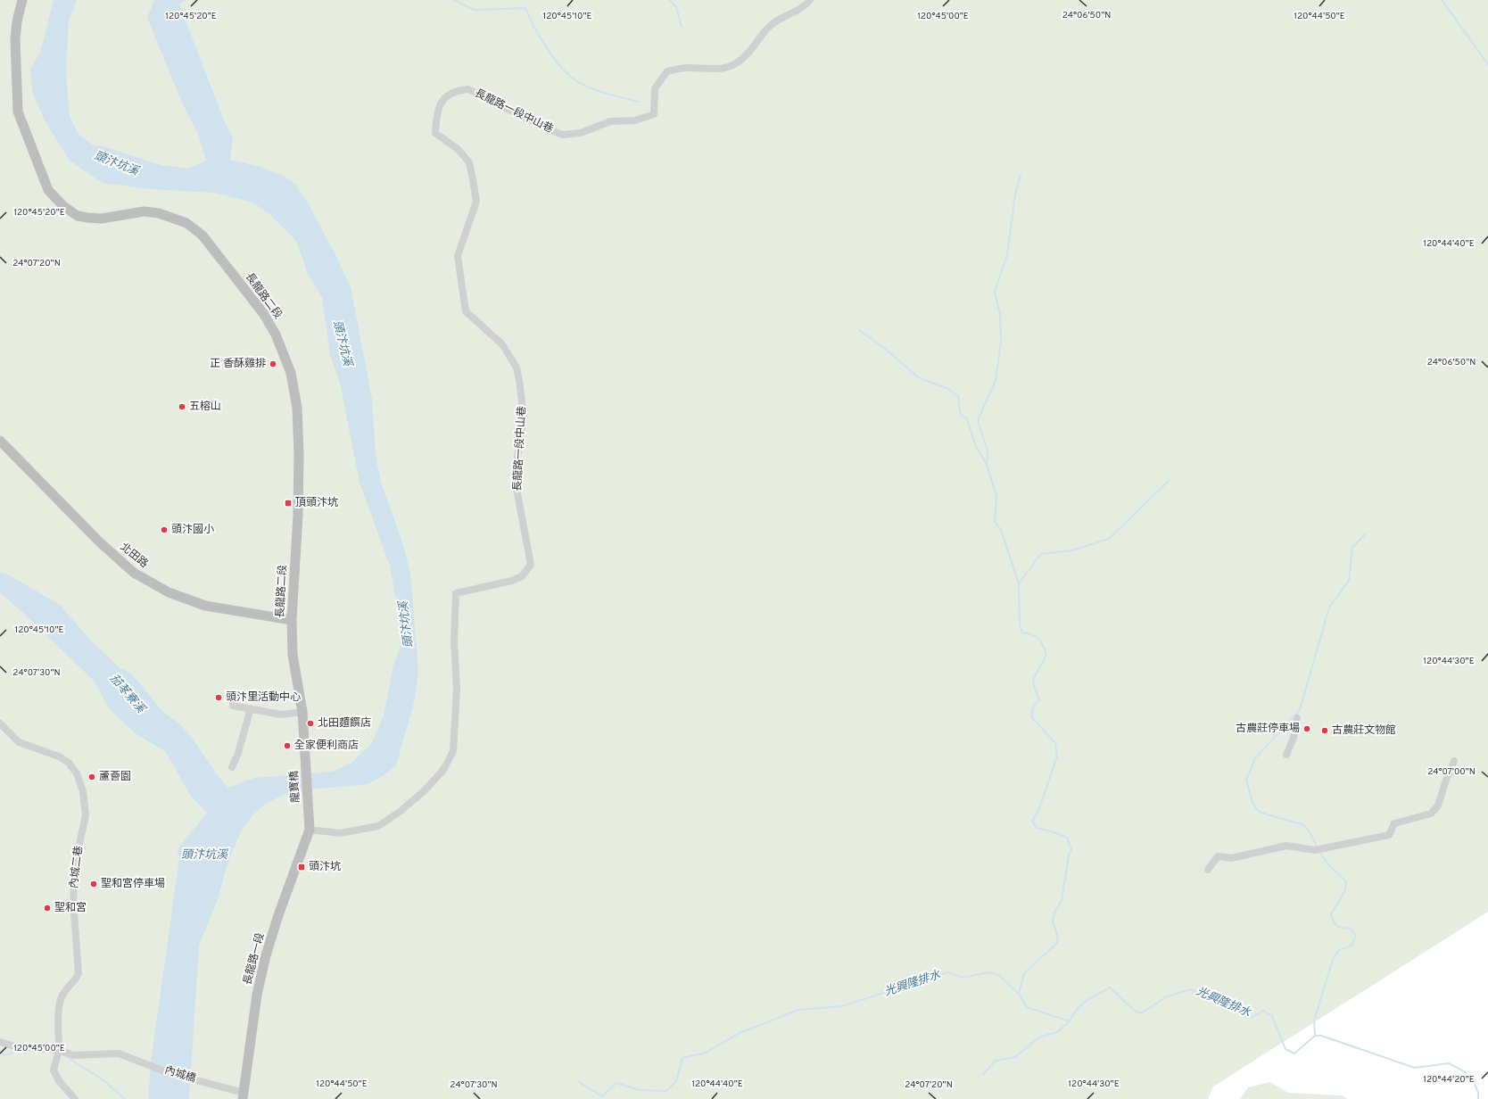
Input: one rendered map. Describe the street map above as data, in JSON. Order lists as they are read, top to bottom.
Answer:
{
  "streets": {
    "main road": [
      "長龍路二段",
      "北田路",
      "龍寶橋",
      "長龍路一段"
    ],
    "street": ["長龍路一段中山巷", "內城二巷", "內城橋"]
  },
  "crossings": [
    ["長龍路一段中山巷", "龍寶橋"],
    ["長龍路一段中山巷", "長龍路一段"],
    ["長龍路二段", "北田路"],
    ["長龍路二段", "龍寶橋"],
    ["龍寶橋", "長龍路一段"],
    ["內城二巷", "內城橋"],
    ["長龍路一段", "內城橋"]
  ],
  "water": ["頭汴坑溪", "茄苳寮溪", "光興隆排水"],
  "places": {
    "other": [
      "正 香酥雞排",
      "五榕山",
      "頭汴國小",
      "頭汴里活動中心",
      "北田麵饌店",
      "古農莊停車場",
      "古農莊文物館",
      "全家便利商店",
      "蘆薈園",
      "聖和宮停車場",
      "聖和宮"
    ],
    "transit": ["頂頭汴坑", "頭汴坑"]
  },
  "coordinates": [
    "24°06'50\"N",
    "120°45'10\"E",
    "120°45'00\"E",
    "120°44'50\"E",
    "120°45'20\"E",
    "120°44'40\"E",
    "24°07'20\"N",
    "120°44'30\"E",
    "24°07'30\"N",
    "24°07'00\"N",
    "120°44'20\"E"
  ]
}
